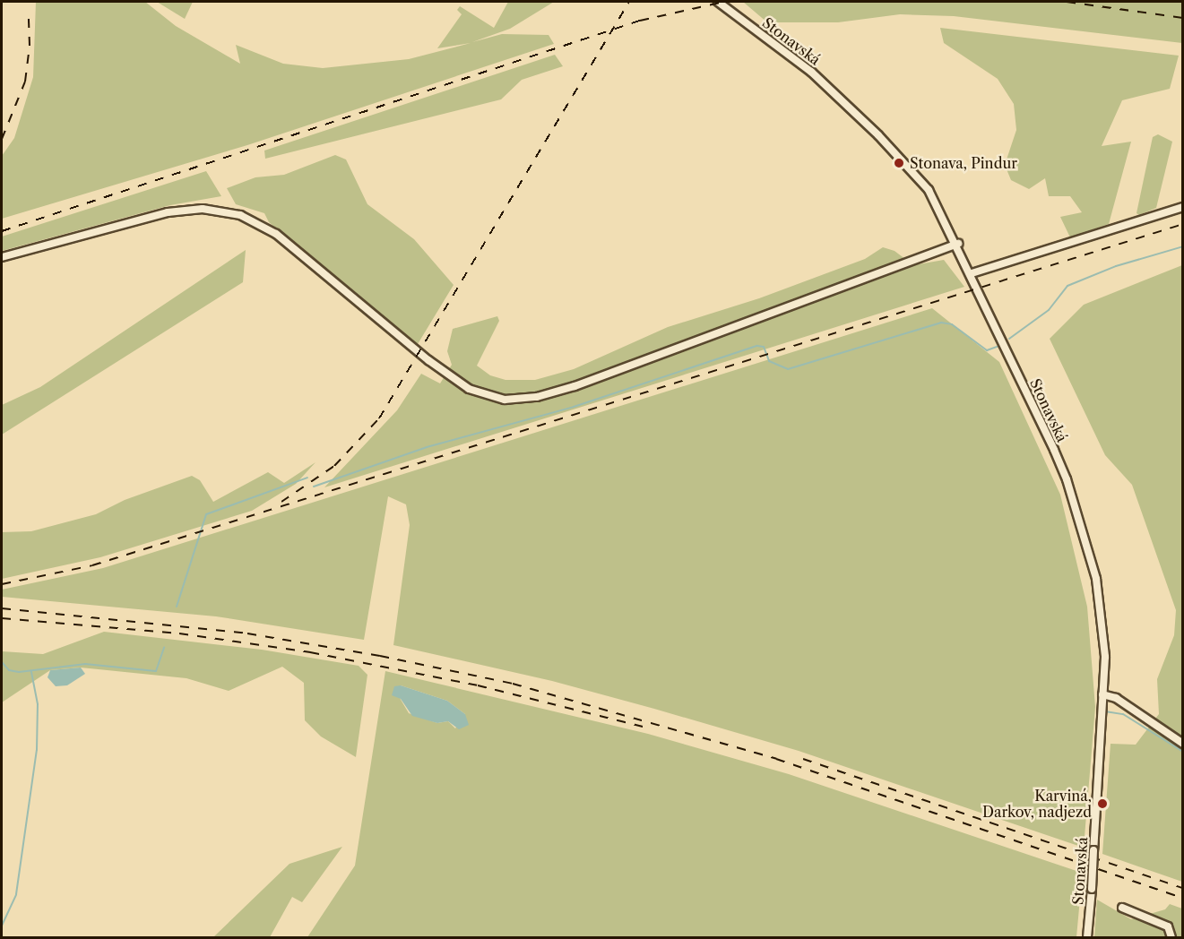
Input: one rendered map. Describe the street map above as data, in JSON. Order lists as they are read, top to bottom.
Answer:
{
  "streets": {
    "street": ["Stonavská"]
  },
  "places": ["Stonava, Pindur", "Karviná, Darkov, nadjezd"]
}
